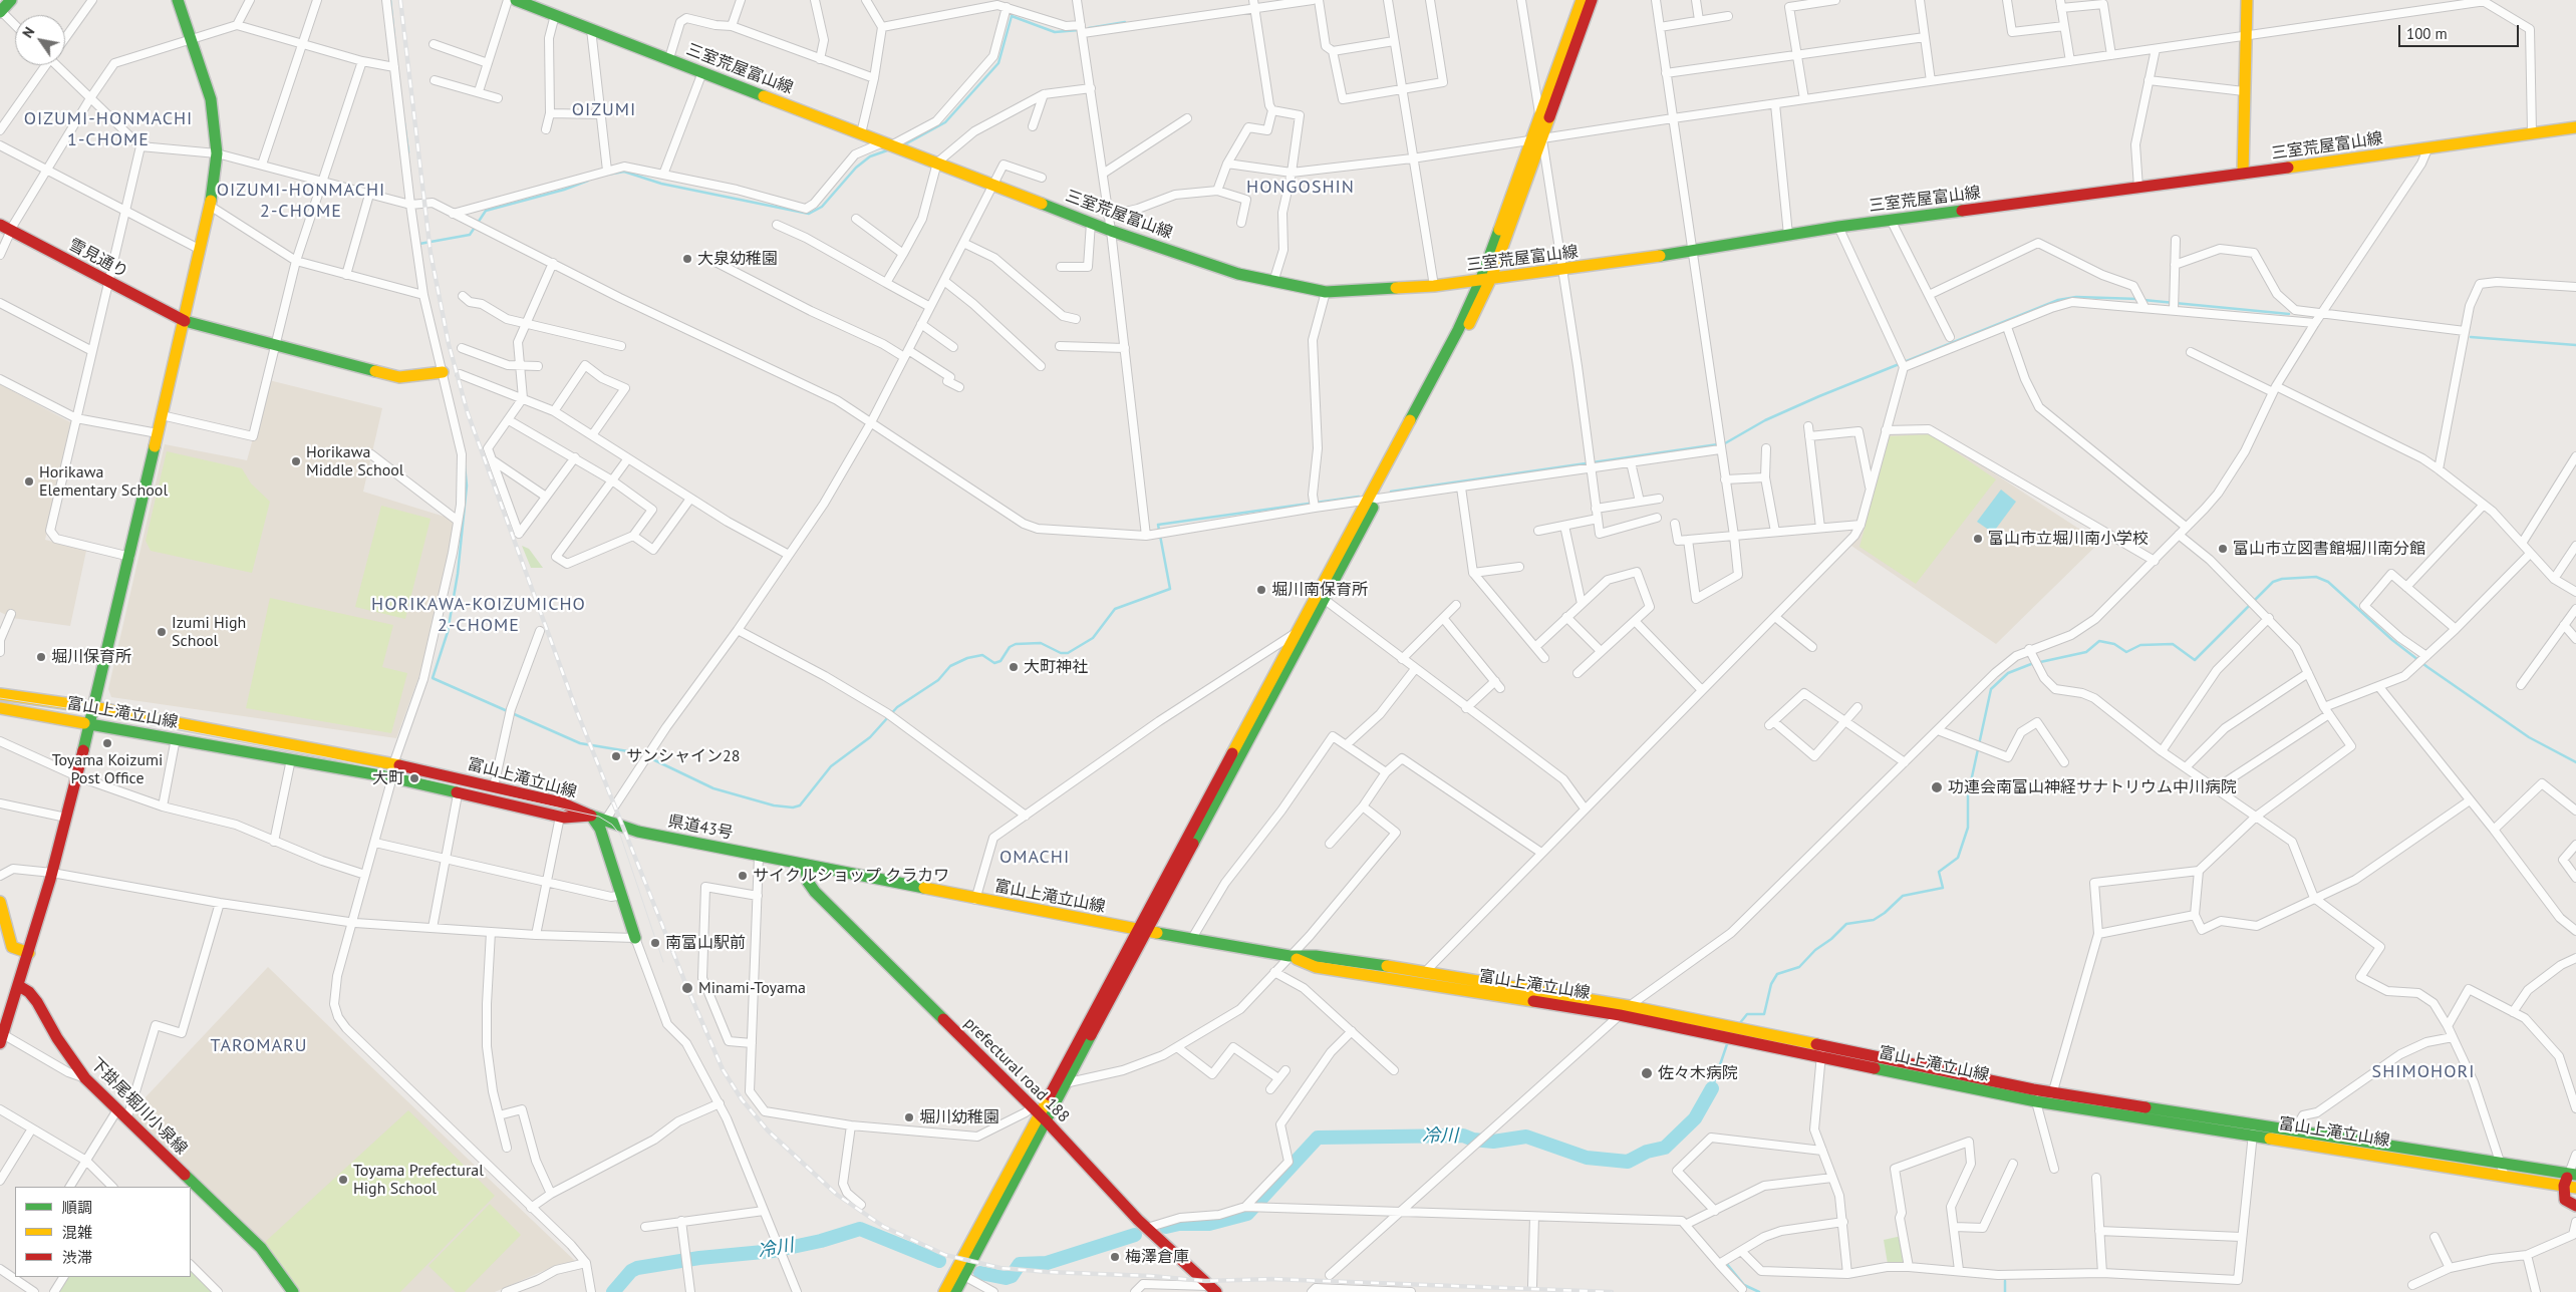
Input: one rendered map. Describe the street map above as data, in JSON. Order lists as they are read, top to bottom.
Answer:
{
  "streets": {
    "main road": [
      "三室荒屋富山線",
      "雪見通り",
      "富山上滝立山線",
      "県道43号",
      "prefectural road 188",
      "下掛尾堀川小泉線"
    ]
  },
  "crossings": [
    ["富山上滝立山線", "県道43号"],
    ["富山上滝立山線", "prefectural road 188"],
    ["県道43号", "prefectural road 188"]
  ],
  "districts": [
    "OIZUMI",
    "OIZUMI-HONMACHI 1-CHOME",
    "HONGOSHIN",
    "OIZUMI-HONMACHI 2-CHOME",
    "HORIKAWA-KOIZUMICHO 2-CHOME",
    "OMACHI",
    "TAROMARU",
    "SHIMOHORI"
  ],
  "water": ["冷川"],
  "places": [
    "大泉幼稚園",
    "Horikawa Middle School",
    "Horikawa Elementary School",
    "富山市立堀川南小学校",
    "富山市立図書館堀川南分館",
    "堀川南保育所",
    "Izumi High School",
    "堀川保育所",
    "大町神社",
    "Toyama Koizumi Post Office",
    "サンシャイン28",
    "大町",
    "功連会南富山神経サナトリウム中川病院",
    "サイクルショップ クラカワ",
    "南富山駅前",
    "Minami-Toyama",
    "佐々木病院",
    "堀川幼稚園",
    "Toyama Prefectural High School",
    "梅澤倉庫"
  ],
  "legend": ["順調", "混雑", "渋滞"],
  "scale_bar": "100 m",
  "north": "top left"
}
